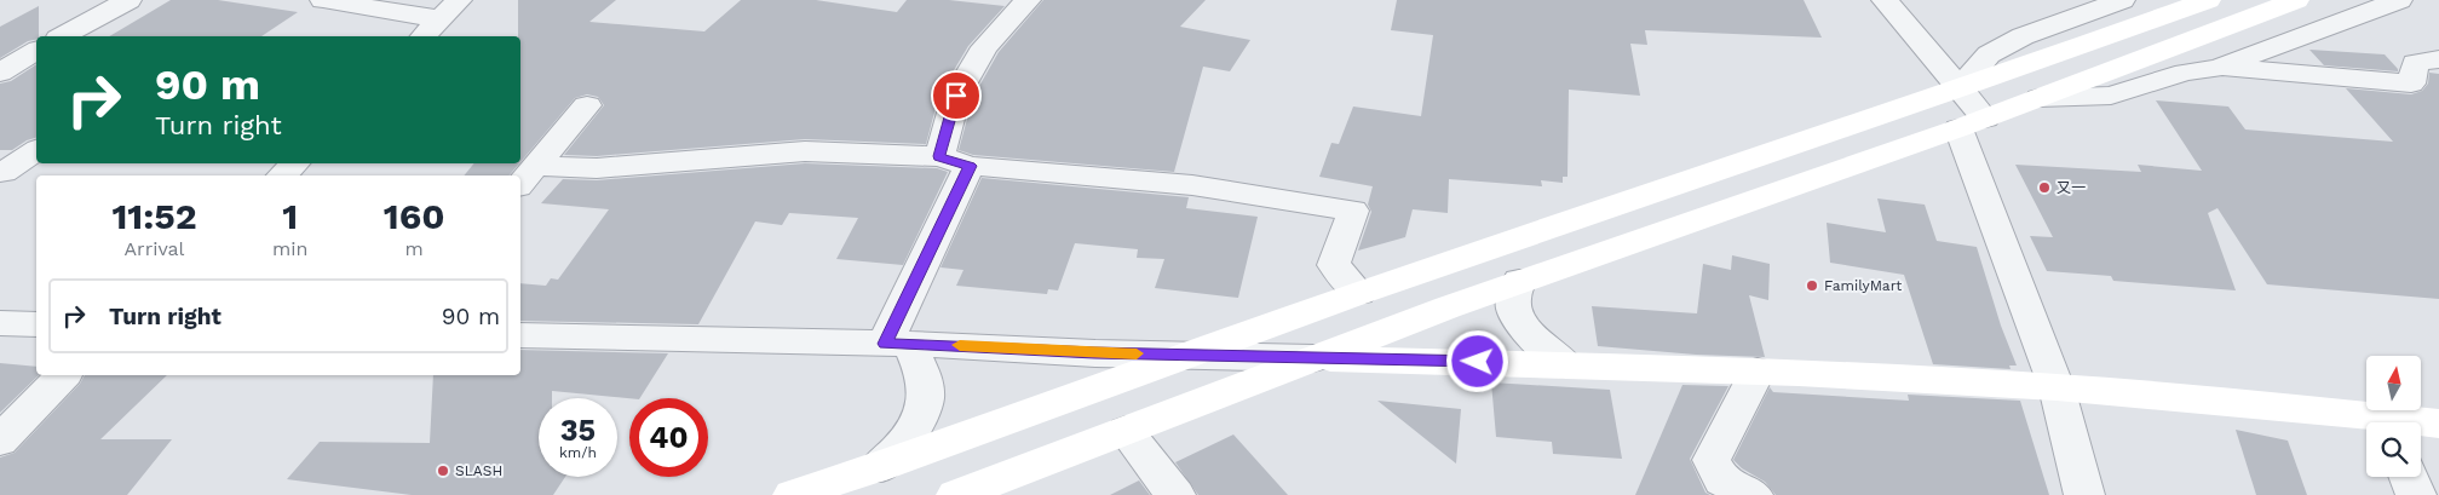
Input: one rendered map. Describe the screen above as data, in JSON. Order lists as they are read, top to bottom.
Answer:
{
  "places": ["又一", "FamilyMart", "SLASH"],
  "north": "top",
  "page": {
    "turn": ["90 m", "Turn right"],
    "eta": [
      "11:52",
      "Arrival",
      "1",
      "min",
      "160",
      "m"
    ],
    "list": [
      {
        "name": "Turn right",
        "value": "90 m"
      }
    ],
    "speed": "35 km/h",
    "limit": "40"
  }
}
